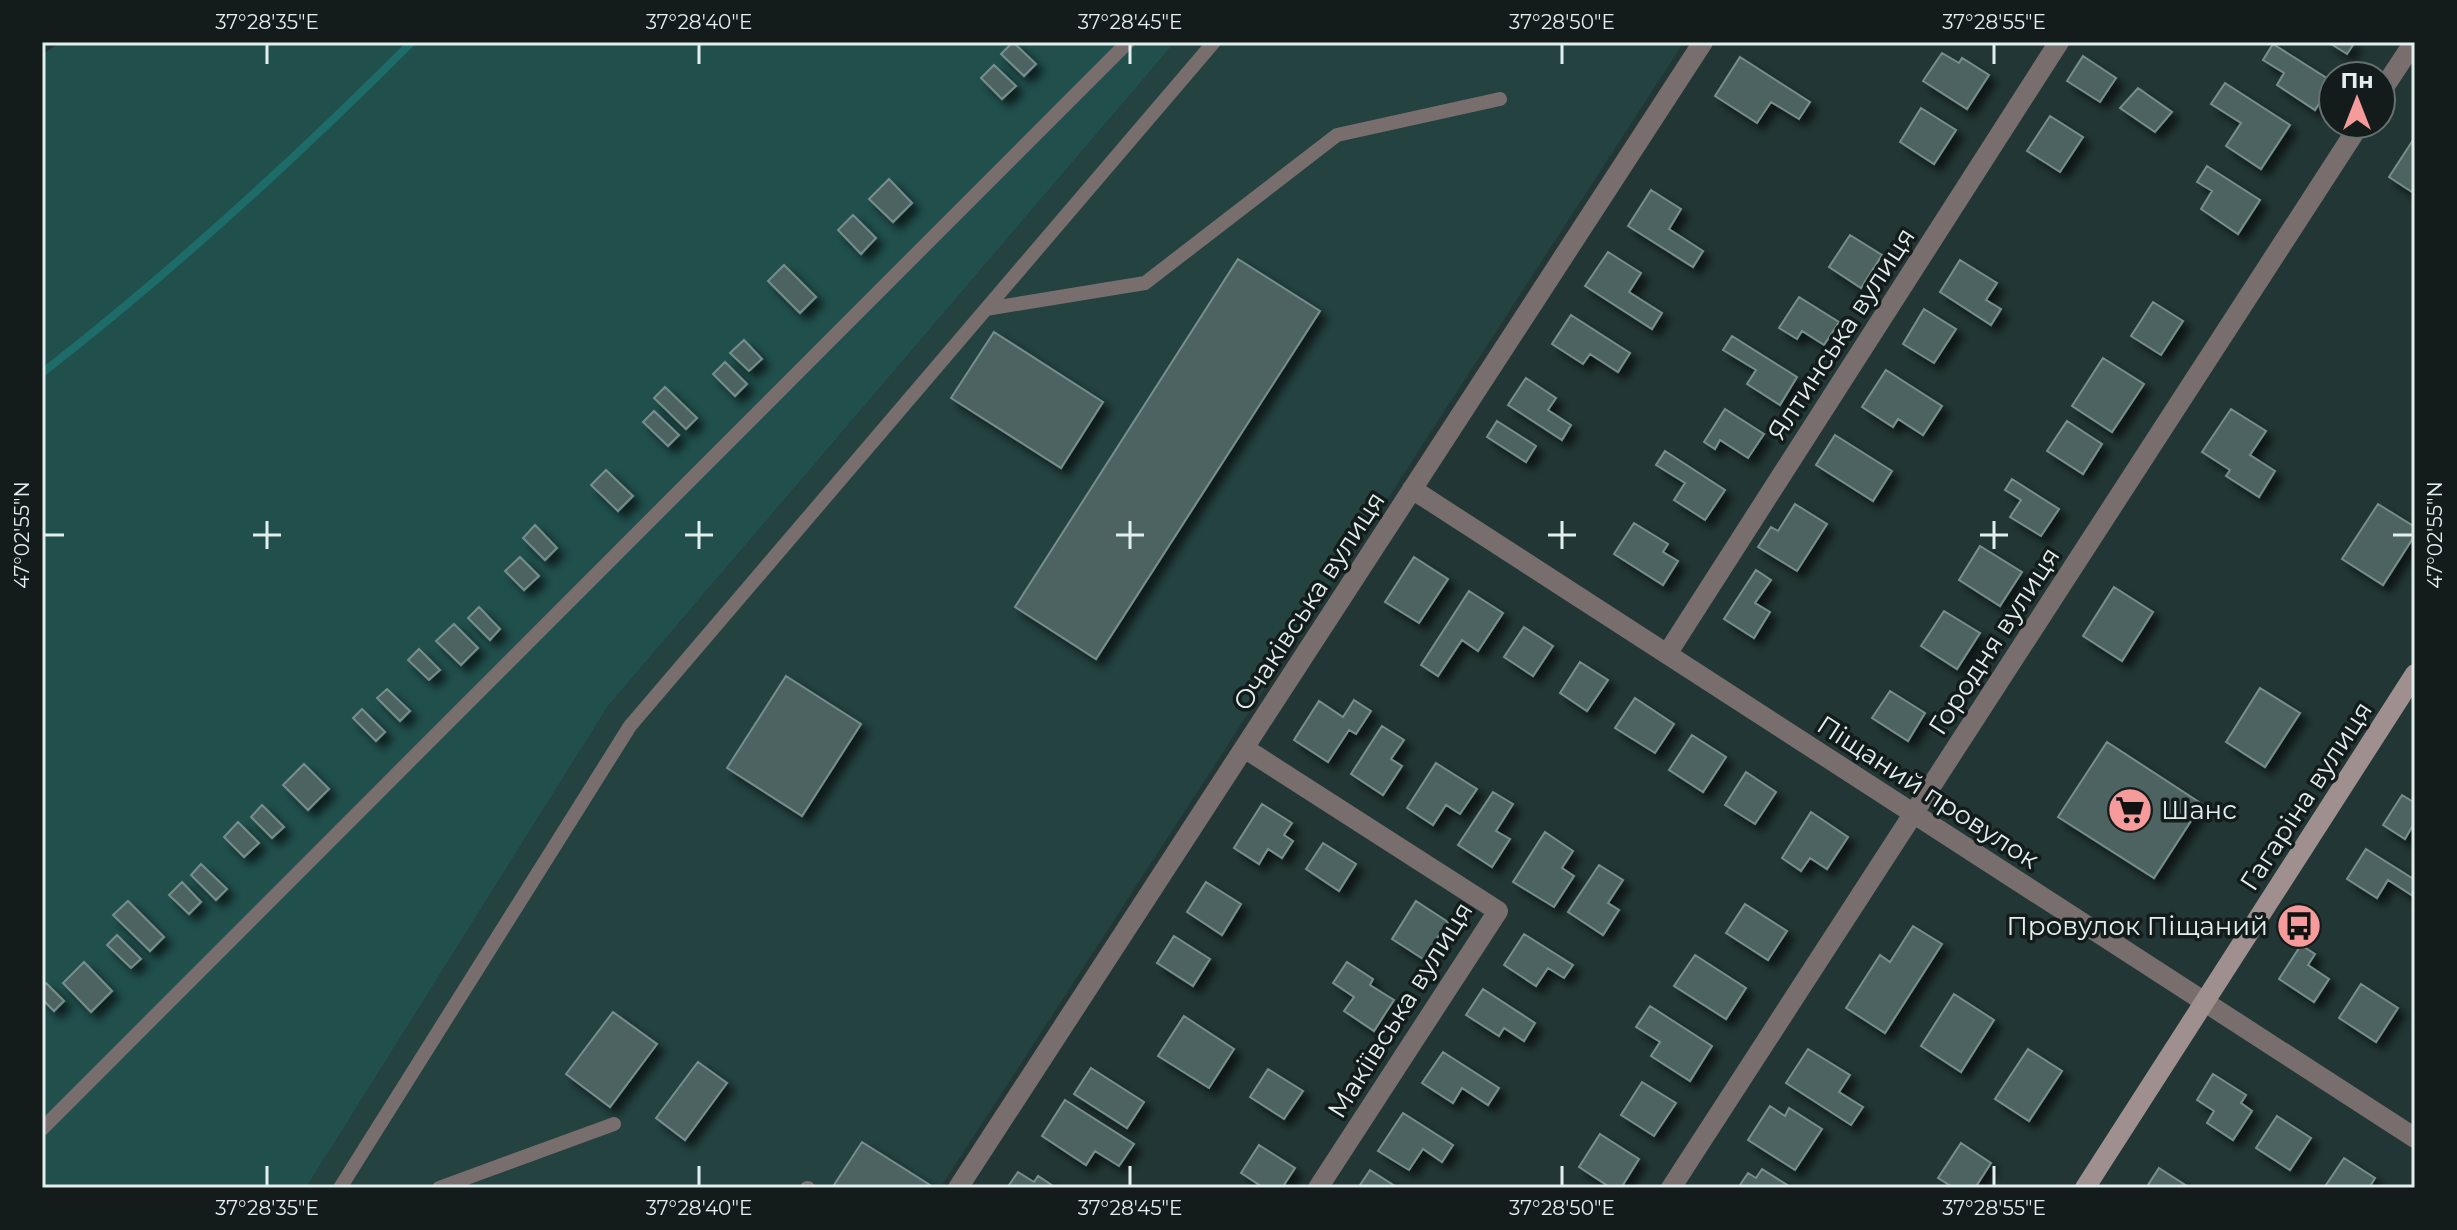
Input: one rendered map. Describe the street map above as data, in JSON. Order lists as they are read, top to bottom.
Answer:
{
  "streets": {
    "street": [
      "Ялтинська вулиця",
      "Очаківська вулиця",
      "Городня вулиця",
      "Піщаний провулок",
      "Гагаріна вулиця",
      "Макіївська вулиця"
    ]
  },
  "crossings": [
    ["Ялтинська вулиця", "Піщаний провулок"],
    ["Очаківська вулиця", "Піщаний провулок"],
    ["Очаківська вулиця", "Макіївська вулиця"],
    ["Городня вулиця", "Піщаний провулок"],
    ["Піщаний провулок", "Гагаріна вулиця"]
  ],
  "places": {
    "supermarket": ["Шанс"],
    "bus stop": ["Провулок Піщаний"]
  },
  "north": "top",
  "coordinates": [
    "37°28'35\"E",
    "37°28'40\"E",
    "37°28'45\"E",
    "37°28'50\"E",
    "37°28'55\"E",
    "47°02'55\"N"
  ]
}
